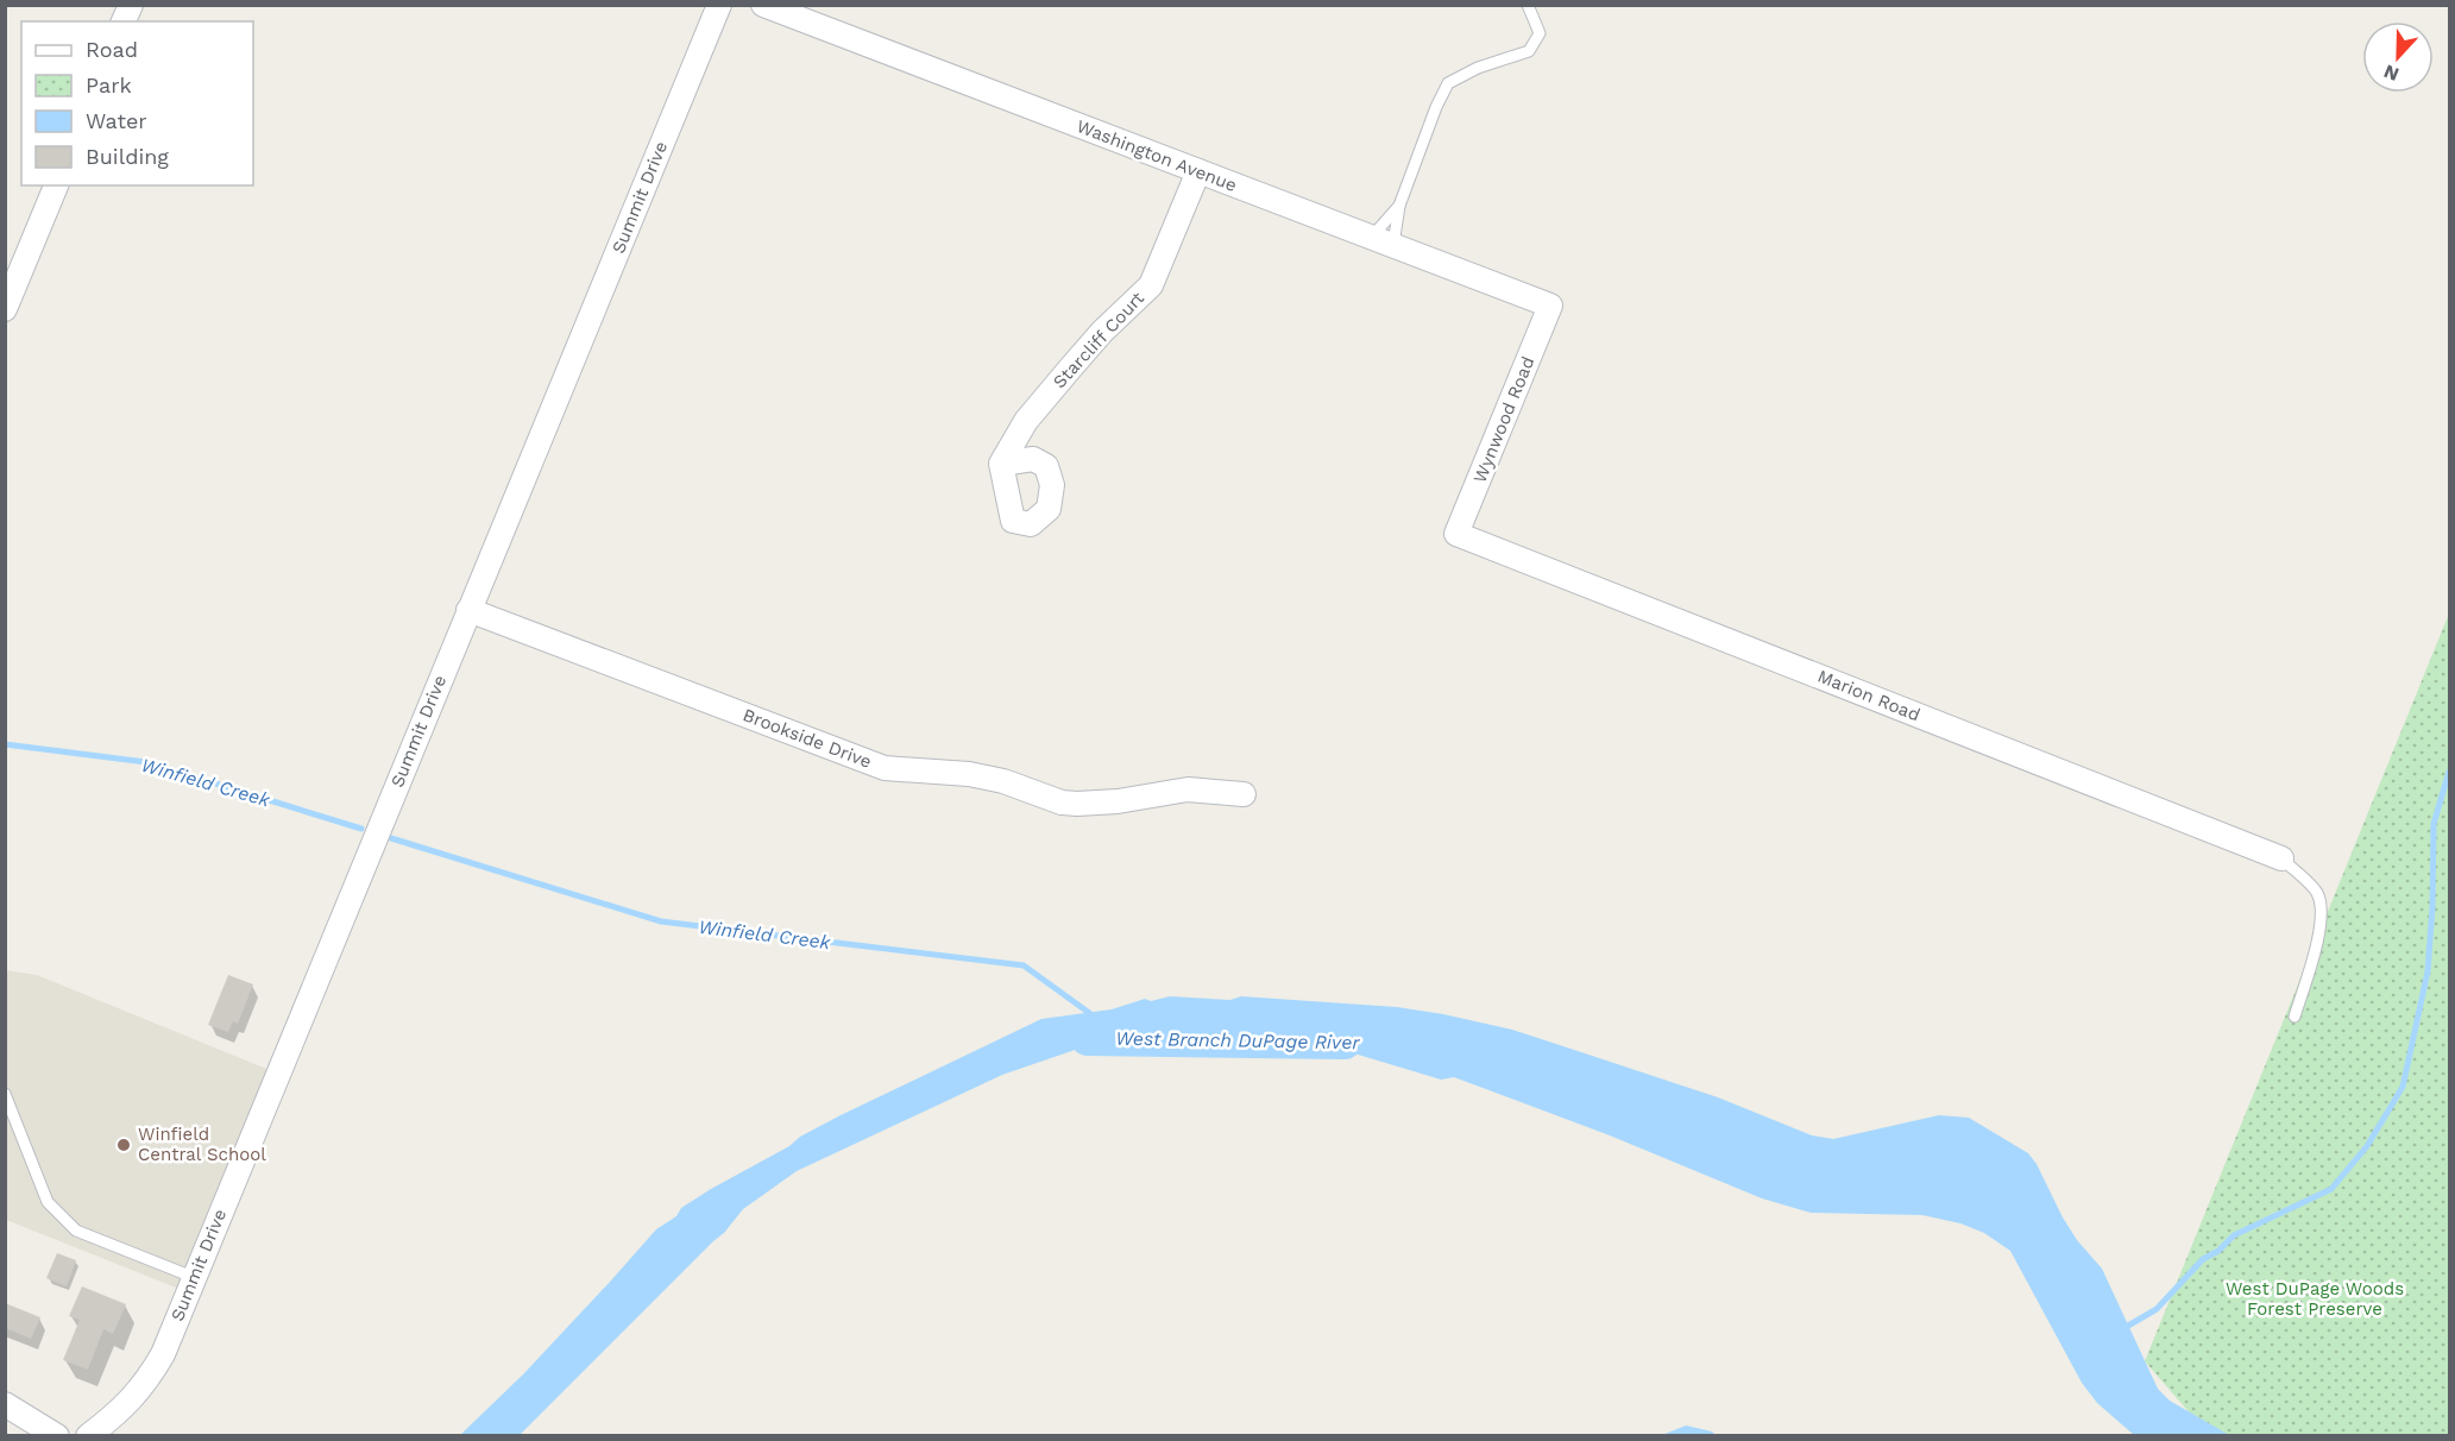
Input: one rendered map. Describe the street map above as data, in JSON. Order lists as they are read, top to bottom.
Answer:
{
  "streets": {
    "street": [
      "Washington Avenue",
      "Summit Drive",
      "Starcliff Court",
      "Wynwood Road",
      "Marion Road",
      "Brookside Drive"
    ]
  },
  "crossings": [
    ["Washington Avenue", "Starcliff Court"],
    ["Washington Avenue", "Wynwood Road"],
    ["Summit Drive", "Brookside Drive"],
    ["Wynwood Road", "Marion Road"]
  ],
  "water": ["Winfield Creek", "West Branch DuPage River"],
  "parks": ["West DuPage Woods Forest Preserve"],
  "places": ["Winfield Central School"],
  "legend": [
    "Road",
    "Park",
    "Water",
    "Building"
  ],
  "north": "bottom"
}
